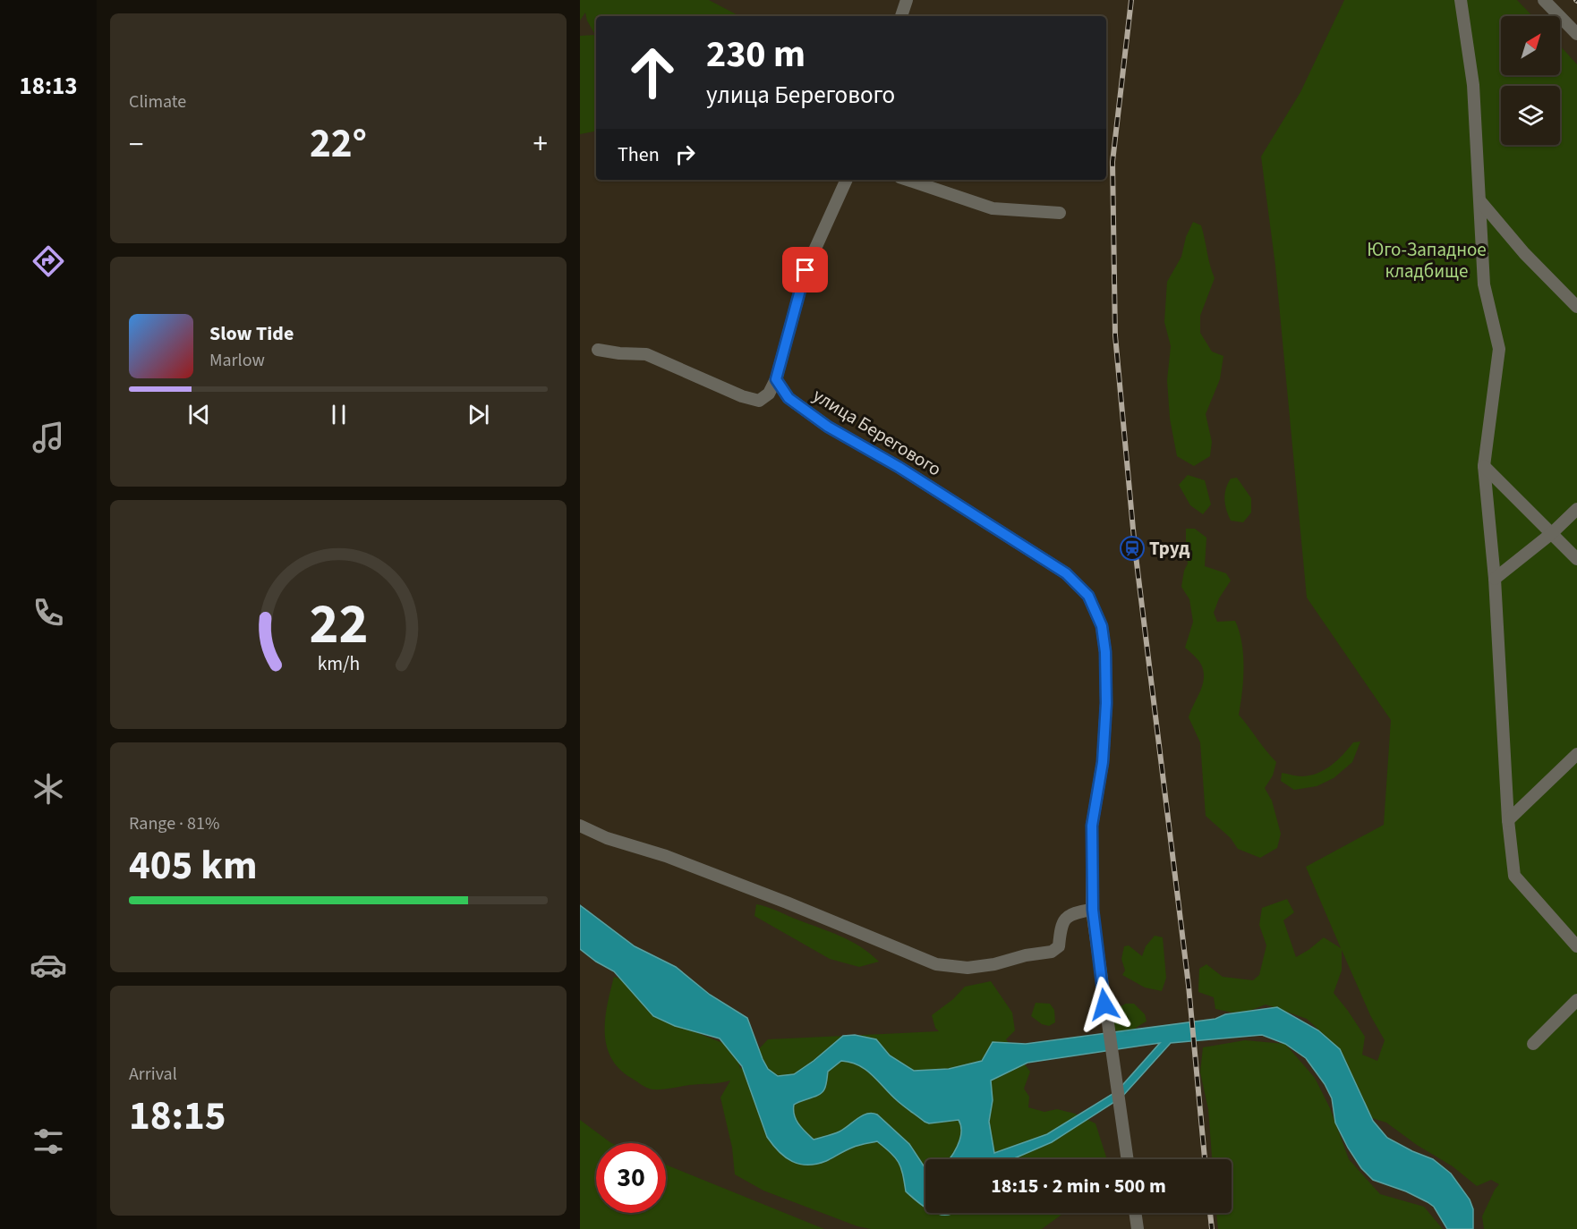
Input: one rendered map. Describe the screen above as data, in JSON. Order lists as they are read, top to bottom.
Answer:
{
  "streets": {
    "street": ["улица Берегового"]
  },
  "parks": ["Юго-Западное кладбище"],
  "places": {
    "station": ["Труд"]
  },
  "north": "top right",
  "page": {
    "tabs": "18:13",
    "tile": [
      "Climate",
      ["Range · 81%", "405 km"],
      ["Arrival", "18:15"]
    ],
    "turn": ["230 m", "улица Берегового"],
    "heat": ["−", "22°", "+"],
    "then": "Then",
    "song": ["Slow Tide", "Marlow"],
    "limit": "30",
    "trip": "18:15 · 2 min · 500 m",
    "gauge": ["22", "km/h"]
  }
}
